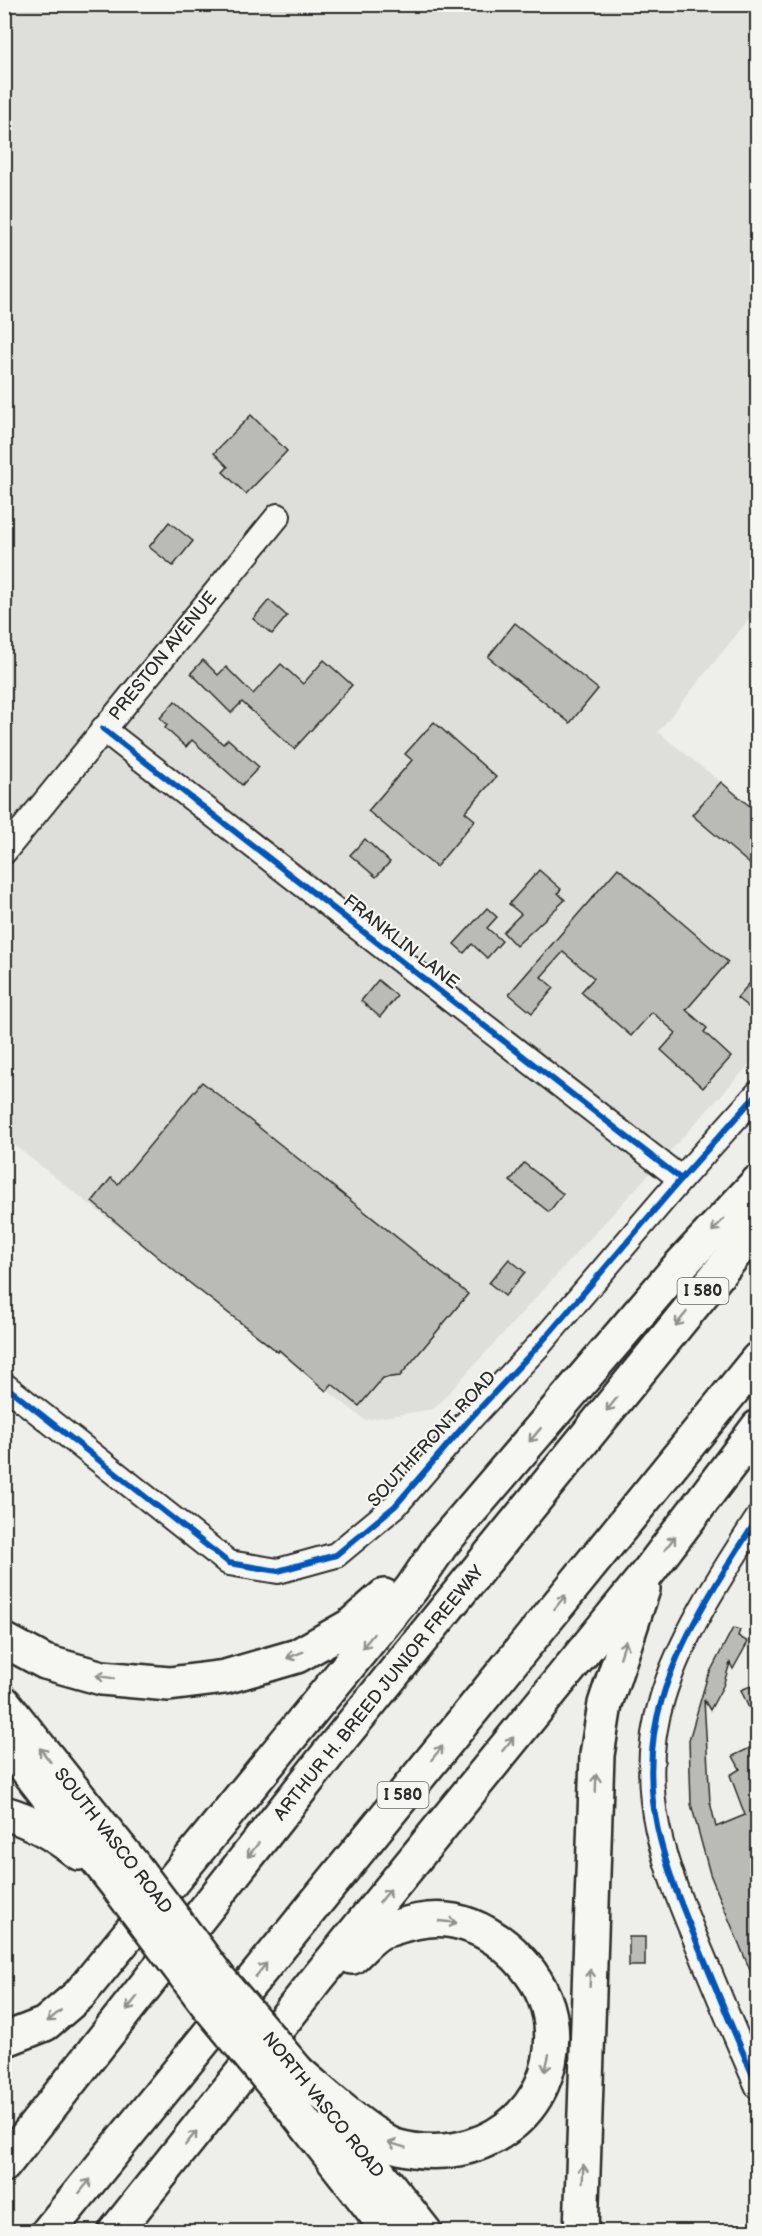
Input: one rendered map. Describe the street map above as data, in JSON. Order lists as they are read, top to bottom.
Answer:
{
  "streets": {
    "highway": [
      "I 580",
      "ARTHUR H. BREED JUNIOR FREEWAY",
      "SOUTH VASCO ROAD",
      "NORTH VASCO ROAD"
    ],
    "street": ["PRESTON AVENUE", "FRANKLIN LANE", "SOUTHFRONT ROAD"]
  },
  "crossings": [
    ["PRESTON AVENUE", "FRANKLIN LANE"],
    ["FRANKLIN LANE", "SOUTHFRONT ROAD"],
    ["SOUTH VASCO ROAD", "NORTH VASCO ROAD"]
  ]
}
